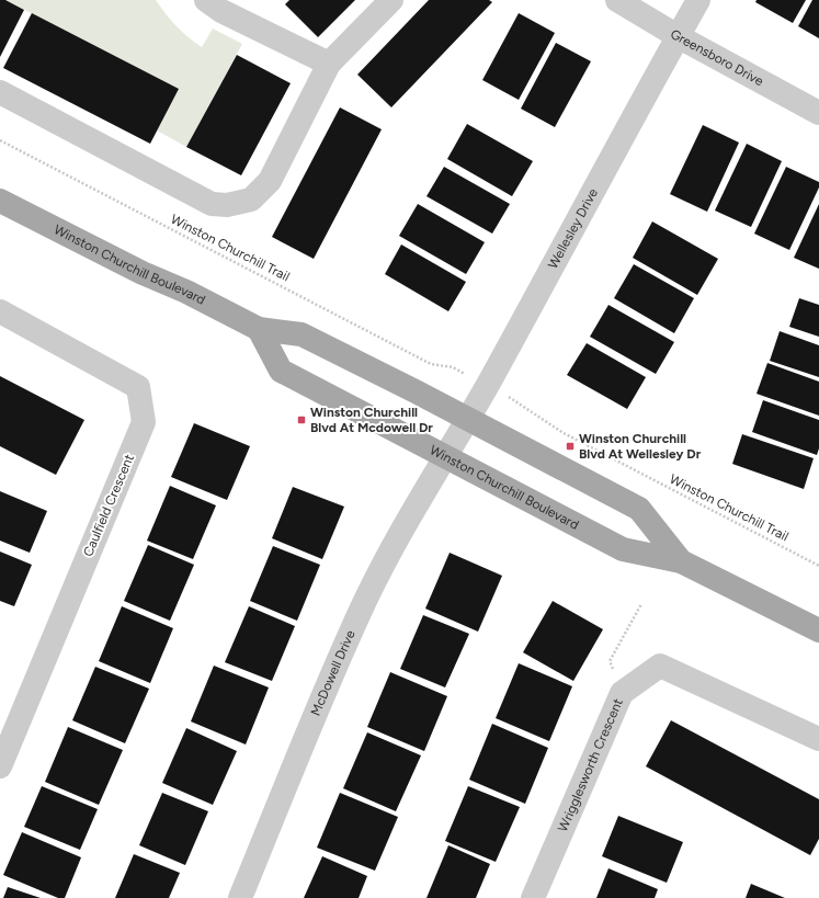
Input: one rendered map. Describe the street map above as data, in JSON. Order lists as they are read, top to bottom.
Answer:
{
  "streets": {
    "main road": ["Winston Churchill Boulevard"],
    "street": [
      "Greensboro Drive",
      "Wellesley Drive",
      "Caulfield Crescent",
      "McDowell Drive",
      "Wrigglesworth Crescent"
    ],
    "path": ["Winston Churchill Trail"]
  },
  "crossings": [
    ["Greensboro Drive", "Wellesley Drive"],
    ["Wellesley Drive", "Winston Churchill Boulevard"],
    ["Wellesley Drive", "McDowell Drive"],
    ["Winston Churchill Boulevard", "McDowell Drive"]
  ],
  "places": {
    "transit": ["Winston Churchill Blvd At Mcdowell Dr", "Winston Churchill Blvd At Wellesley Dr"]
  }
}
